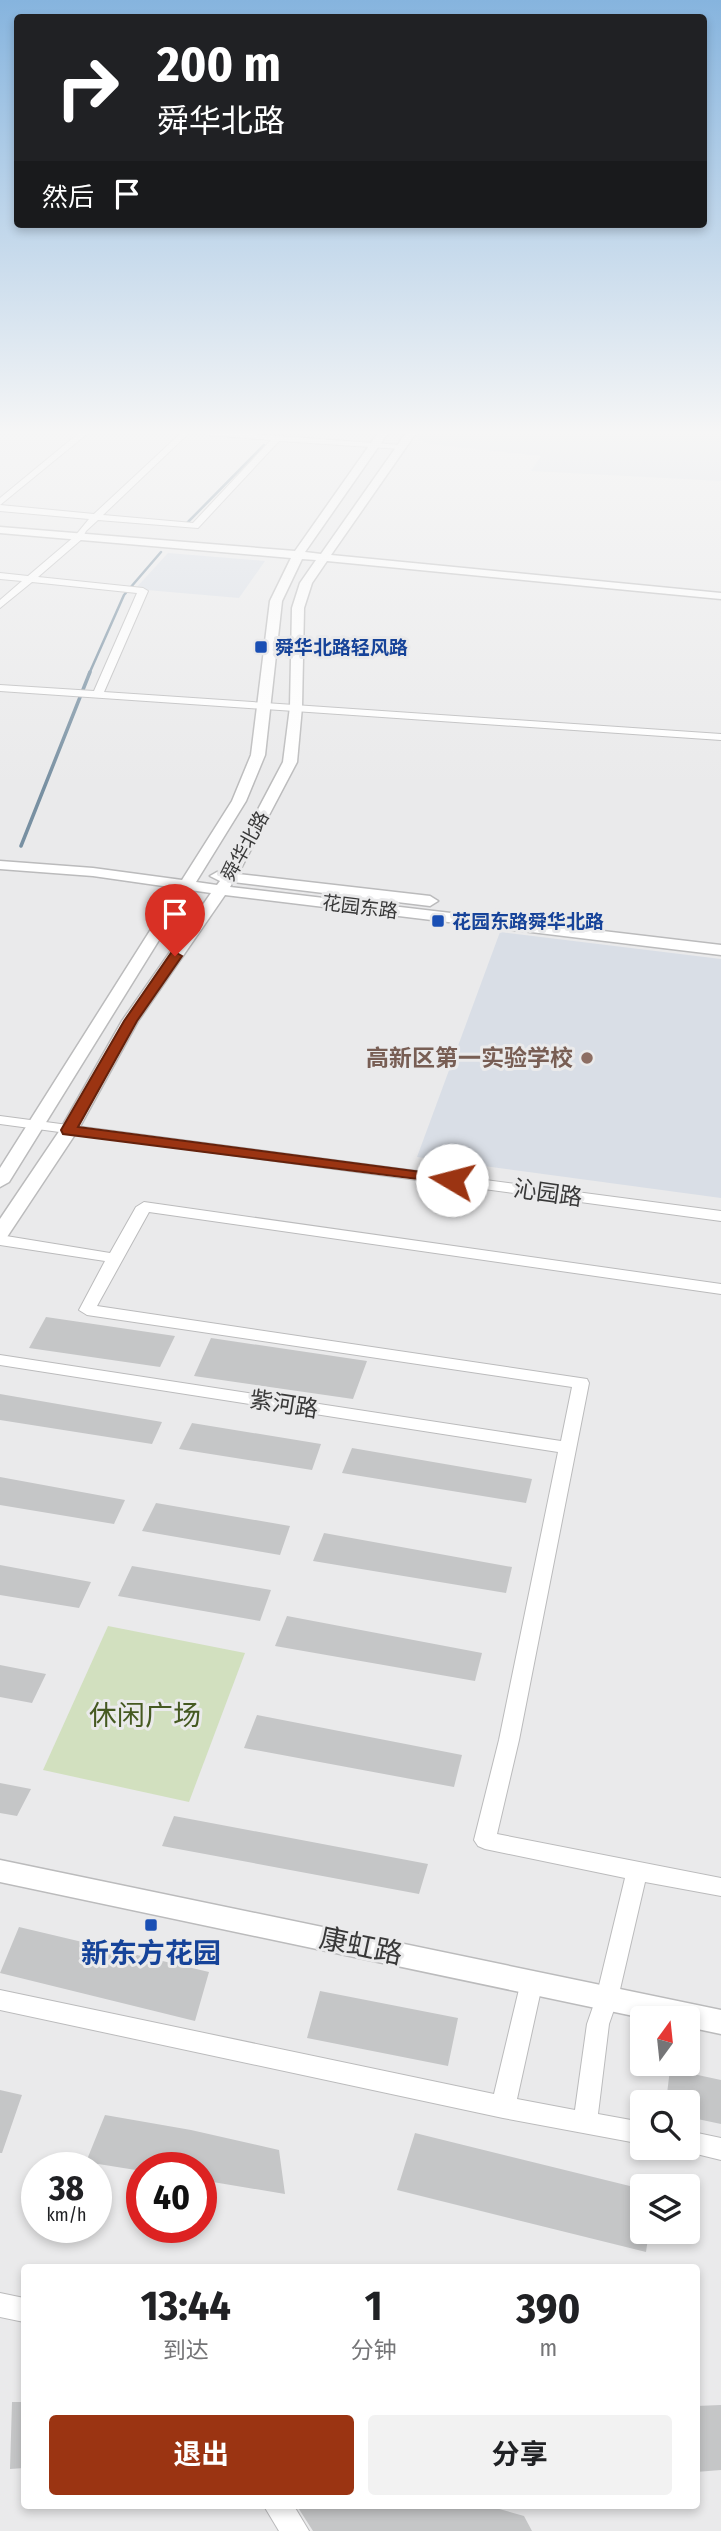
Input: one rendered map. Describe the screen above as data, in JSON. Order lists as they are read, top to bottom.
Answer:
{
  "streets": {
    "main road": ["舜华北路", "花园东路", "康虹路"],
    "street": ["沁园路", "紫河路"]
  },
  "crossings": [
    ["舜华北路", "花园东路"],
    ["舜华北路", "沁园路"]
  ],
  "parks": ["休闲广场"],
  "places": {
    "transit": ["舜华北路轻风路", "花园东路舜华北路", "新东方花园"],
    "other": ["高新区第一实验学校"]
  },
  "north": "top",
  "page": {
    "turn": ["200 m", "舜华北路"],
    "then": "然后",
    "speed": "38 km/h",
    "limit": "40",
    "eta": [
      "13:44",
      "到达",
      "1",
      "分钟",
      "390",
      "m"
    ],
    "buttons": ["退出", "分享"]
  }
}
